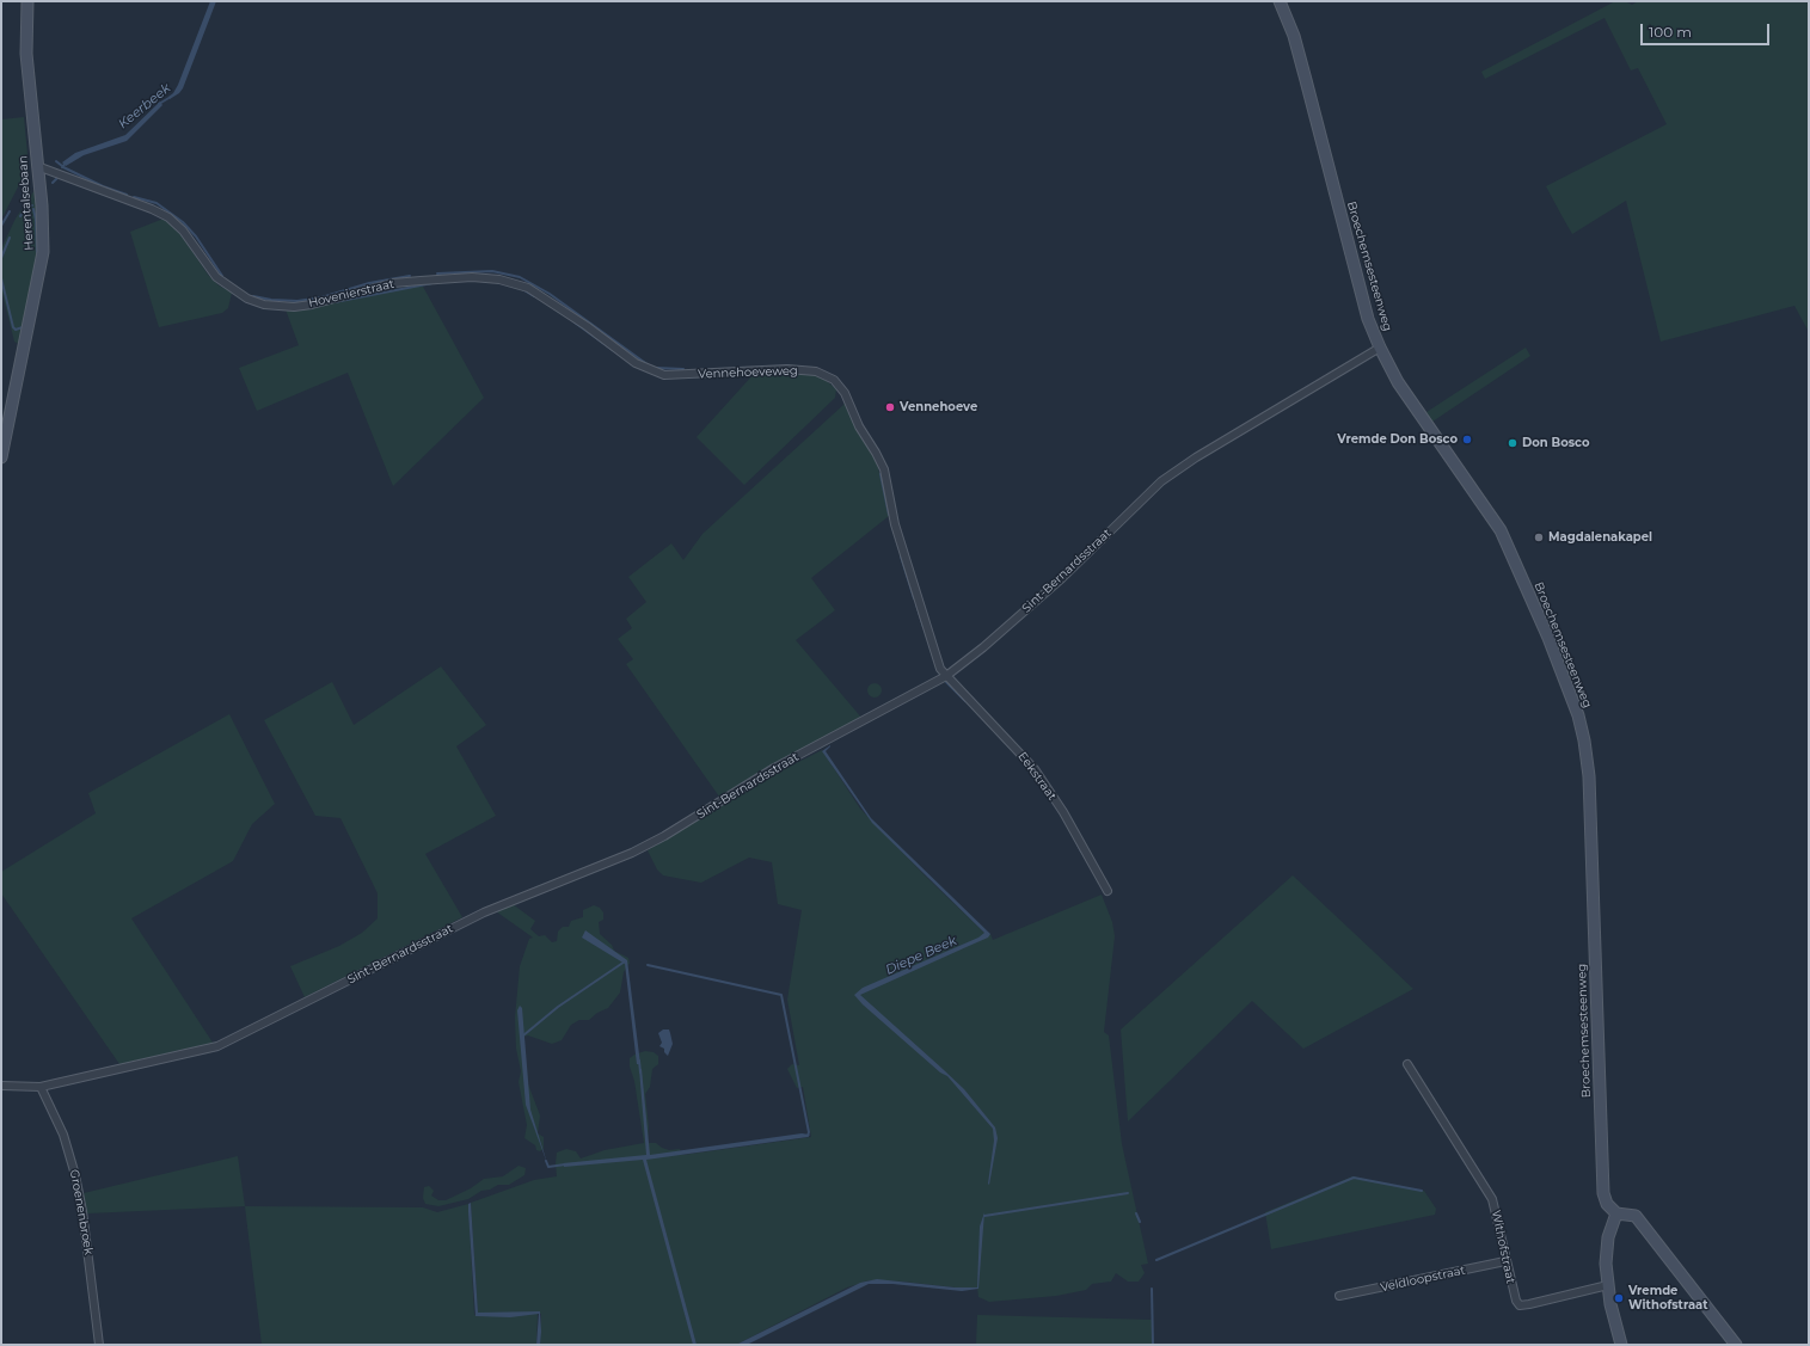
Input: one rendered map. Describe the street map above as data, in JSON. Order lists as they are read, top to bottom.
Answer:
{
  "streets": {
    "street": [
      "Herentalsebaan",
      "Broechemsesteenweg",
      "Hovenierstraat",
      "Vennehoeveweg",
      "Sint-Bernardsstraat",
      "Eekstraat",
      "Groenenbroek",
      "Withofstraat",
      "Veldloopstraat"
    ]
  },
  "crossings": [
    ["Herentalsebaan", "Hovenierstraat"],
    ["Broechemsesteenweg", "Sint-Bernardsstraat"],
    ["Hovenierstraat", "Vennehoeveweg"],
    ["Vennehoeveweg", "Sint-Bernardsstraat"],
    ["Vennehoeveweg", "Eekstraat"],
    ["Sint-Bernardsstraat", "Eekstraat"],
    ["Sint-Bernardsstraat", "Groenenbroek"],
    ["Withofstraat", "Veldloopstraat"]
  ],
  "water": ["Keerbeek", "Diepe Beek"],
  "places": [
    "Vennehoeve",
    "Vremde Don Bosco",
    "Don Bosco",
    "Magdalenakapel",
    "Vremde Withofstraat"
  ],
  "scale_bar": "100 m"
}
